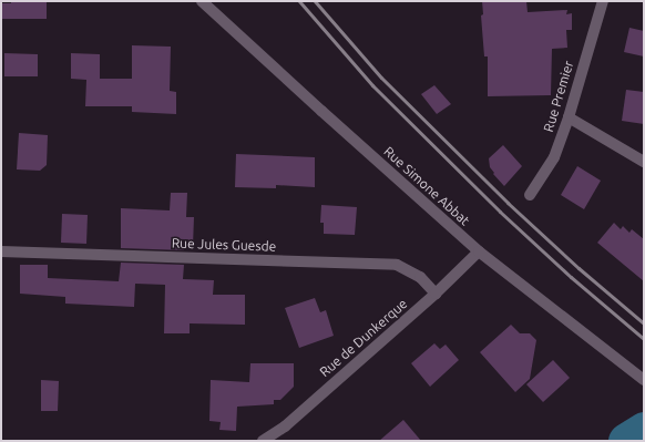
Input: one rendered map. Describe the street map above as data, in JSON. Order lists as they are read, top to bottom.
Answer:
{
  "streets": {
    "street": [
      "Rue Premier",
      "Rue Simone Abbat",
      "Rue Jules Guesde",
      "Rue de Dunkerque"
    ]
  },
  "crossings": [
    ["Rue Simone Abbat", "Rue de Dunkerque"],
    ["Rue Jules Guesde", "Rue de Dunkerque"]
  ]
}
